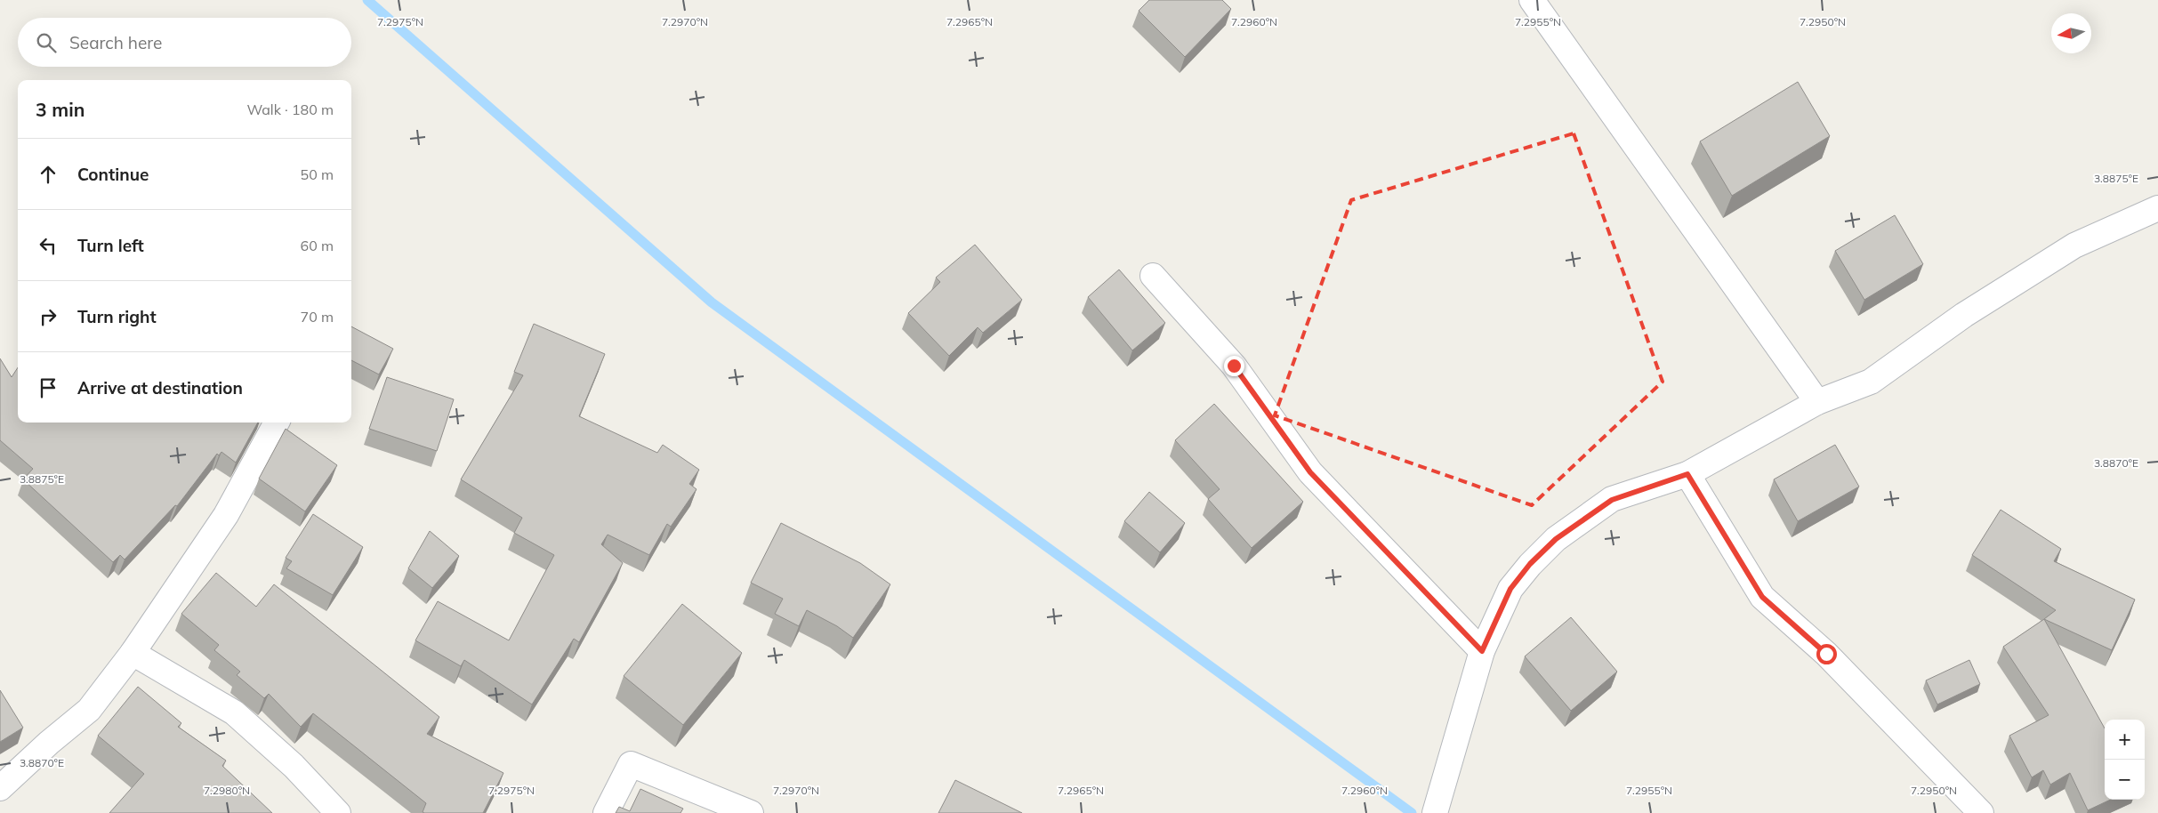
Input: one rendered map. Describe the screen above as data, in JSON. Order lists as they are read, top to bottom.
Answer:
{
  "north": "left",
  "page": {
    "search": "Search here",
    "heading": ["3 min", "Walk · 180 m"],
    "list": [
      ["Continue", "50 m"],
      ["Turn left", "60 m"],
      ["Turn right", "70 m"],
      "Arrive at destination"
    ],
    "map_buttons": ["+", "−"]
  },
  "coordinates": [
    "7.2975°N",
    "7.2970°N",
    "7.2965°N",
    "7.2960°N",
    "7.2955°N",
    "7.2950°N",
    "3.8875°E",
    "3.8870°E",
    "7.2980°N"
  ]
}
